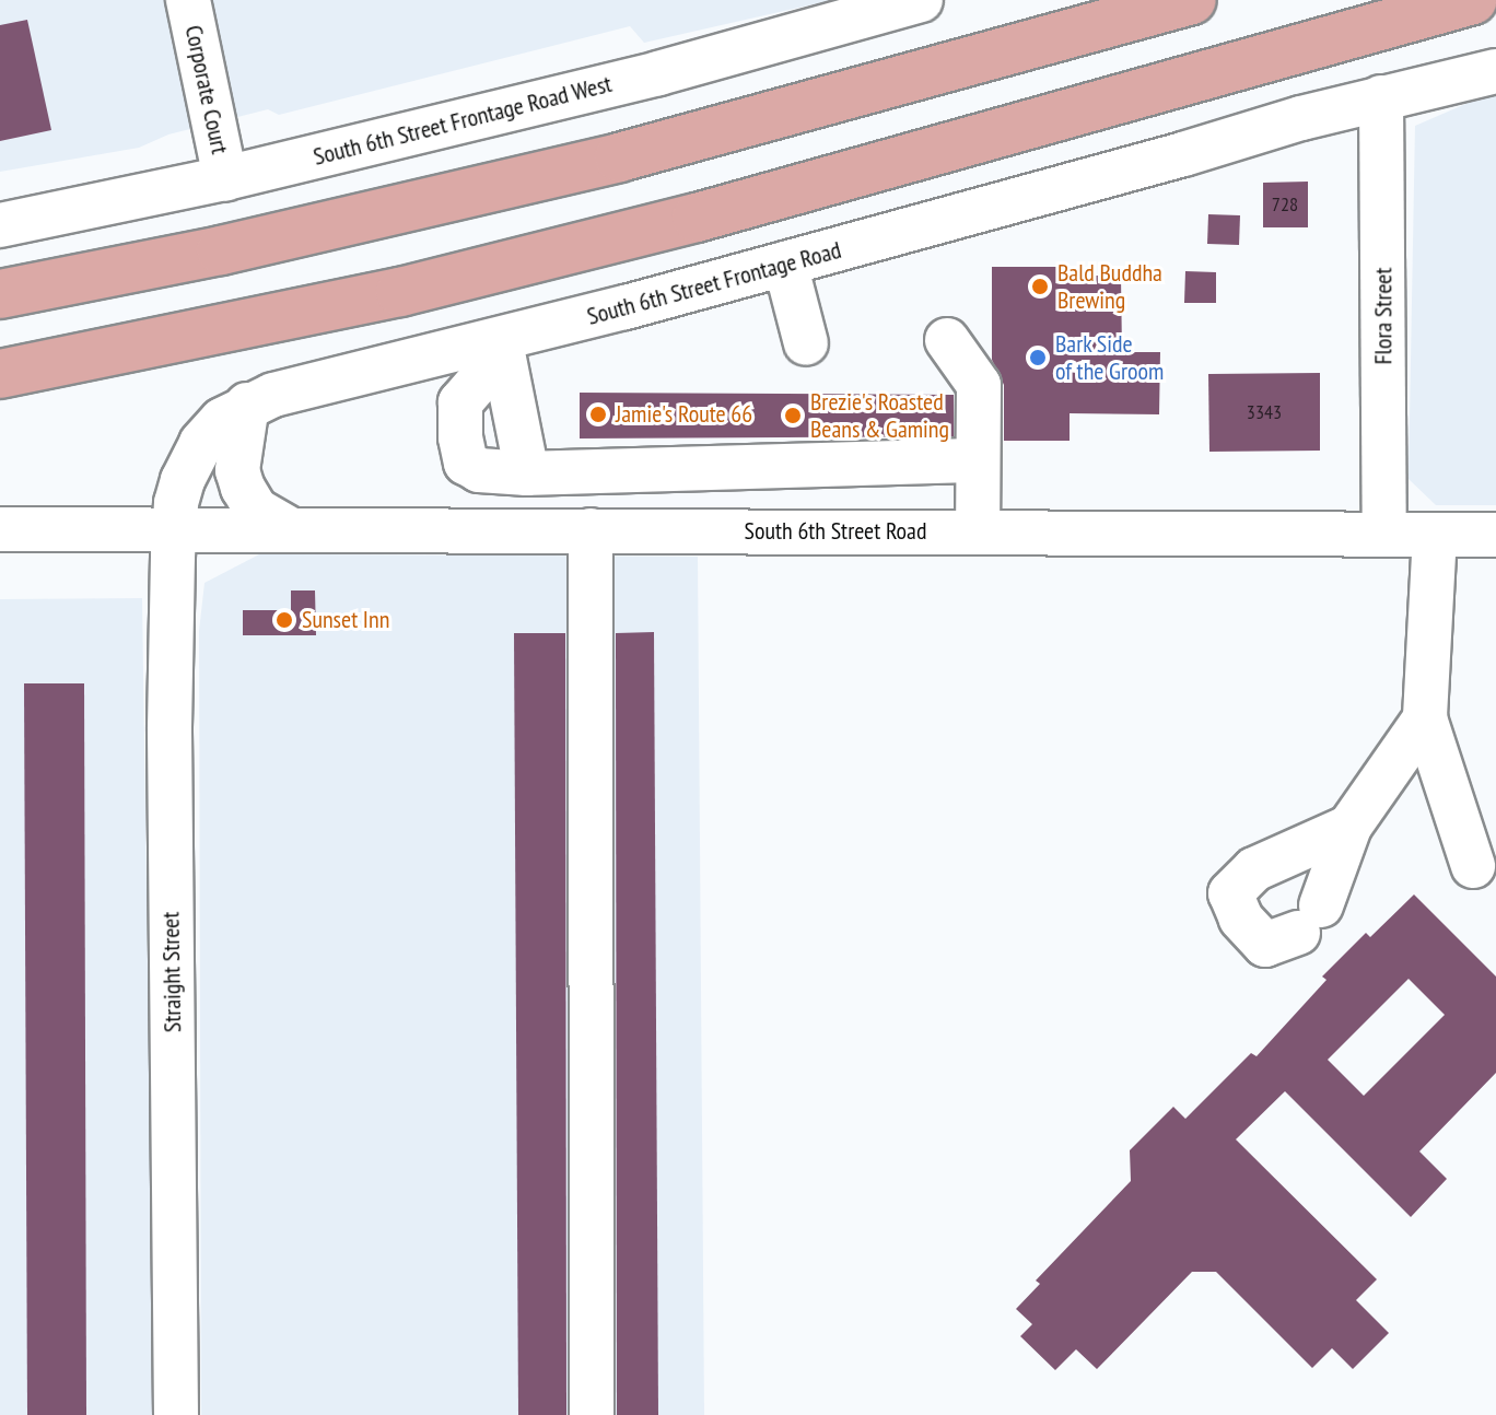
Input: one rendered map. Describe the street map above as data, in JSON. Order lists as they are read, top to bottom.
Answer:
{
  "streets": {
    "street": [
      "Corporate Court",
      "South 6th Street Frontage Road West",
      "South 6th Street Frontage Road",
      "Flora Street",
      "South 6th Street Road",
      "Straight Street"
    ]
  },
  "crossings": [
    ["Corporate Court", "South 6th Street Frontage Road West"],
    ["South 6th Street Frontage Road", "Flora Street"],
    ["South 6th Street Frontage Road", "South 6th Street Road"],
    ["South 6th Street Frontage Road", "Straight Street"],
    ["Flora Street", "South 6th Street Road"],
    ["South 6th Street Road", "Straight Street"]
  ],
  "places": [
    "Bald Buddha Brewing",
    "Bark Side of the Groom",
    "Jamie's Route 66",
    "Brezie's Roasted Beans & Gaming",
    "Sunset Inn"
  ],
  "house_numbers": ["728", "3343"]
}
